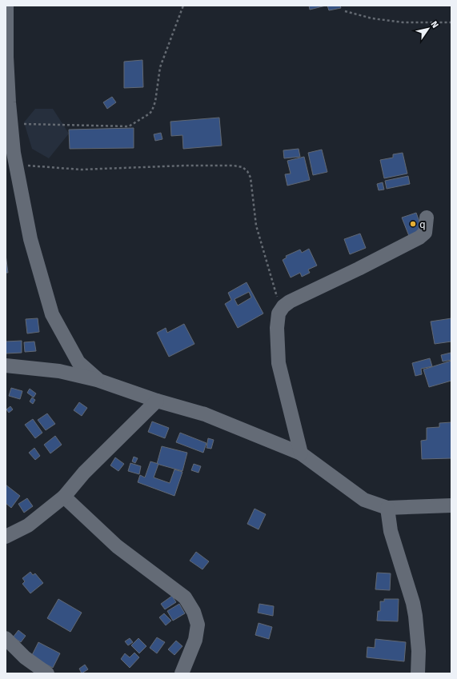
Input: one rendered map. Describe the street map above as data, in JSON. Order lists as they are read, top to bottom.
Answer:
{
  "places": ["q"],
  "north": "top right"
}
